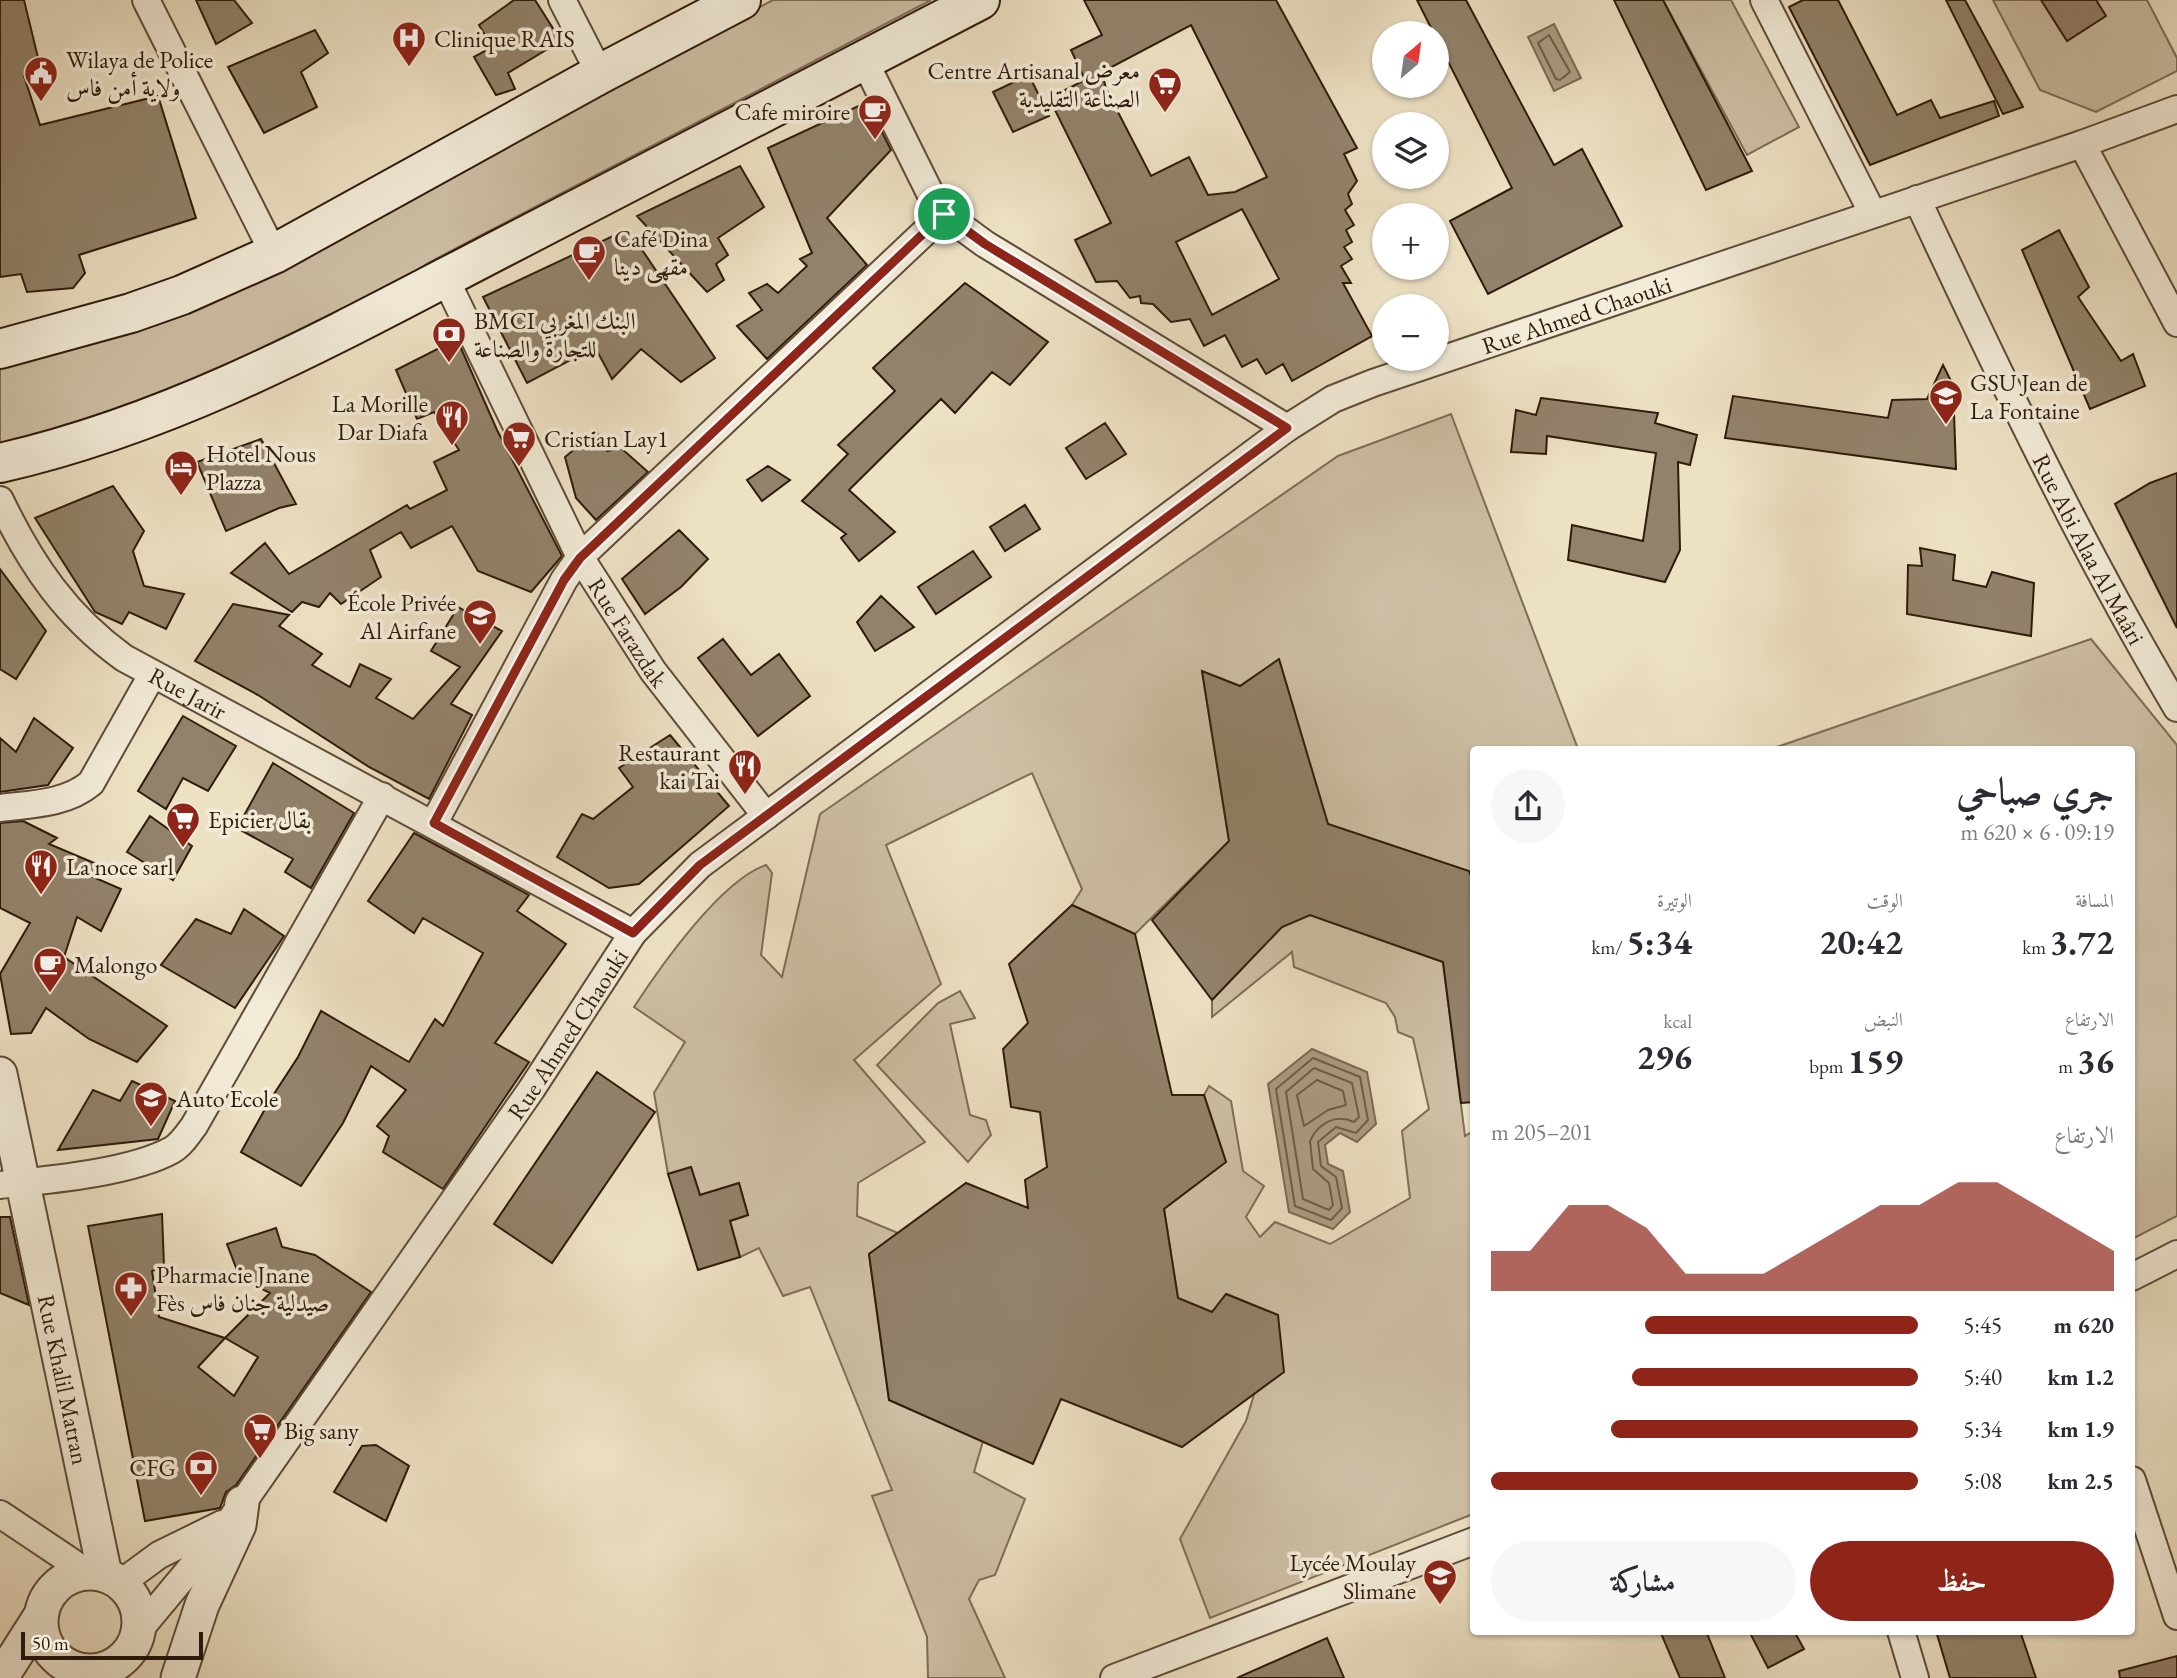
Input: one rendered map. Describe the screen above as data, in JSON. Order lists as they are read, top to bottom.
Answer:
{
  "streets": {
    "street": [
      "Rue Ahmed Chaouki",
      "Rue Abi Alaa Al Maâri",
      "Rue Farazdak",
      "Rue Jarir",
      "Rue Khalil Matran"
    ]
  },
  "crossings": [
    ["Rue Ahmed Chaouki", "Rue Abi Alaa Al Maâri"],
    ["Rue Ahmed Chaouki", "Rue Farazdak"],
    ["Rue Ahmed Chaouki", "Rue Jarir"],
    ["Rue Ahmed Chaouki", "Rue Khalil Matran"]
  ],
  "places": {
    "hospital": ["Clinique RAIS"],
    "public building": ["Wilaya de Police ولاية أمن فاس"],
    "supermarket": [
      "Centre Artisanal معرض الصناعة التقليدية",
      "Cristian Lay1",
      "Epicier بقال",
      "Big sany"
    ],
    "cafe": ["Cafe miroire", "Café Dina مقهى دينا", "Malongo"],
    "bank": ["BMCI البنك المغربي للتجارة والصناعة", "CFG"],
    "school or university": [
      "GSU Jean de La Fontaine",
      "École Privée Al Airfane",
      "Auto Ecole",
      "Lycée Moulay Slimane"
    ],
    "restaurant": ["La Morille Dar Diafa", "Restaurant kai Tai", "La noce sarl"],
    "hotel": ["Hotel Nous Plazza"],
    "pharmacy": ["Pharmacie Jnane Fès صيدلية جنان فاس"]
  },
  "scale_bar": "50 m",
  "north": "top right",
  "page": {
    "map_buttons": ["+", "−"],
    "heading": ["جري صباحي", "09:19 · 6 × 620 m"],
    "stats": [
      ["المسافة", "3.72 km"],
      ["الوقت", "20:42"],
      ["الوتيرة", "5:34 /km"],
      ["الارتفاع", "36 m"],
      ["النبض", "159 bpm"],
      ["kcal", "296"]
    ],
    "chart": ["الارتفاع", "201–205 m"],
    "list": [
      {
        "name": "620 m",
        "note": "5:45"
      },
      {
        "name": "1.2 km",
        "note": "5:40"
      },
      {
        "name": "1.9 km",
        "note": "5:34"
      },
      {
        "name": "2.5 km",
        "note": "5:08"
      }
    ],
    "buttons": ["حفظ", "مشاركة"],
    "scale": "50 m"
  }
}
